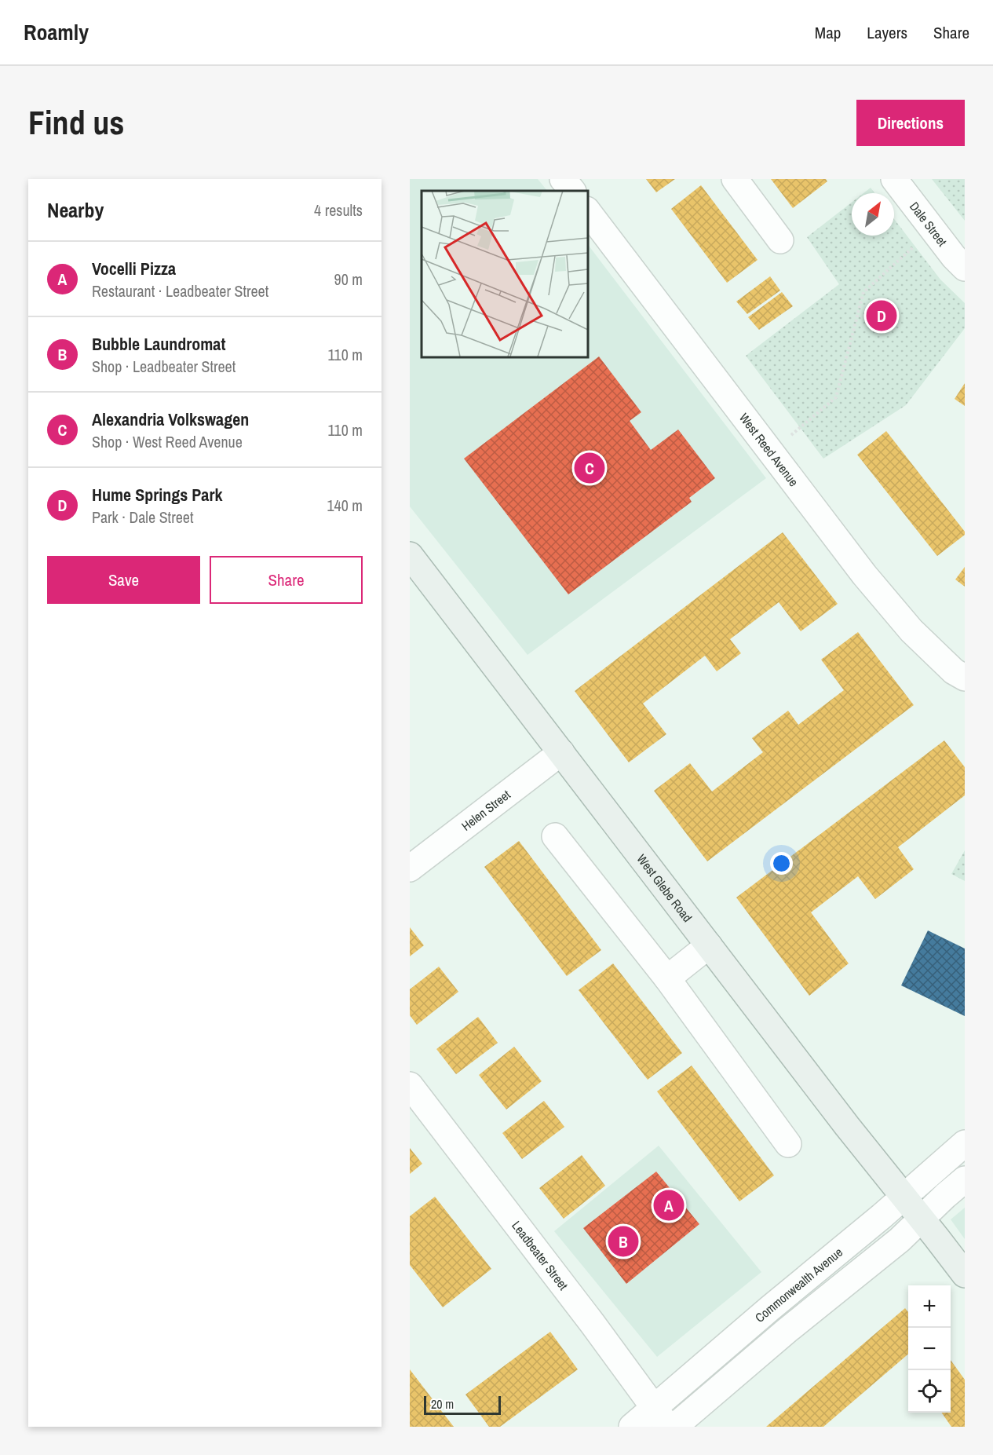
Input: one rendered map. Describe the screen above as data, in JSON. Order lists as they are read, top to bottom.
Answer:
{
  "streets": {
    "main road": ["West Glebe Road"],
    "street": [
      "Dale Street",
      "West Reed Avenue",
      "Helen Street",
      "Leadbeater Street",
      "Commonwealth Avenue"
    ]
  },
  "crossings": [
    ["Helen Street", "West Glebe Road"],
    ["West Glebe Road", "Commonwealth Avenue"],
    ["Leadbeater Street", "Commonwealth Avenue"]
  ],
  "scale_bar": "20 m",
  "north": "top right",
  "page": {
    "header": "Roamly",
    "nav": ["Map", "Layers", "Share"],
    "buttons": [
      "Directions",
      ["Save", "Share"]
    ],
    "title": "Find us",
    "heading": ["Nearby", "4 results"],
    "list": [
      {
        "mark": "A",
        "name": "Vocelli Pizza",
        "note": "Restaurant · Leadbeater Street",
        "value": "90 m"
      },
      {
        "mark": "B",
        "name": "Bubble Laundromat",
        "note": "Shop · Leadbeater Street",
        "value": "110 m"
      },
      {
        "mark": "C",
        "name": "Alexandria Volkswagen",
        "note": "Shop · West Reed Avenue",
        "value": "110 m"
      },
      {
        "mark": "D",
        "name": "Hume Springs Park",
        "note": "Park · Dale Street",
        "value": "140 m"
      }
    ],
    "pins": [
      "D",
      "C",
      "A",
      "B"
    ],
    "map_buttons": ["+", "−"],
    "scale": "20 m"
  }
}
